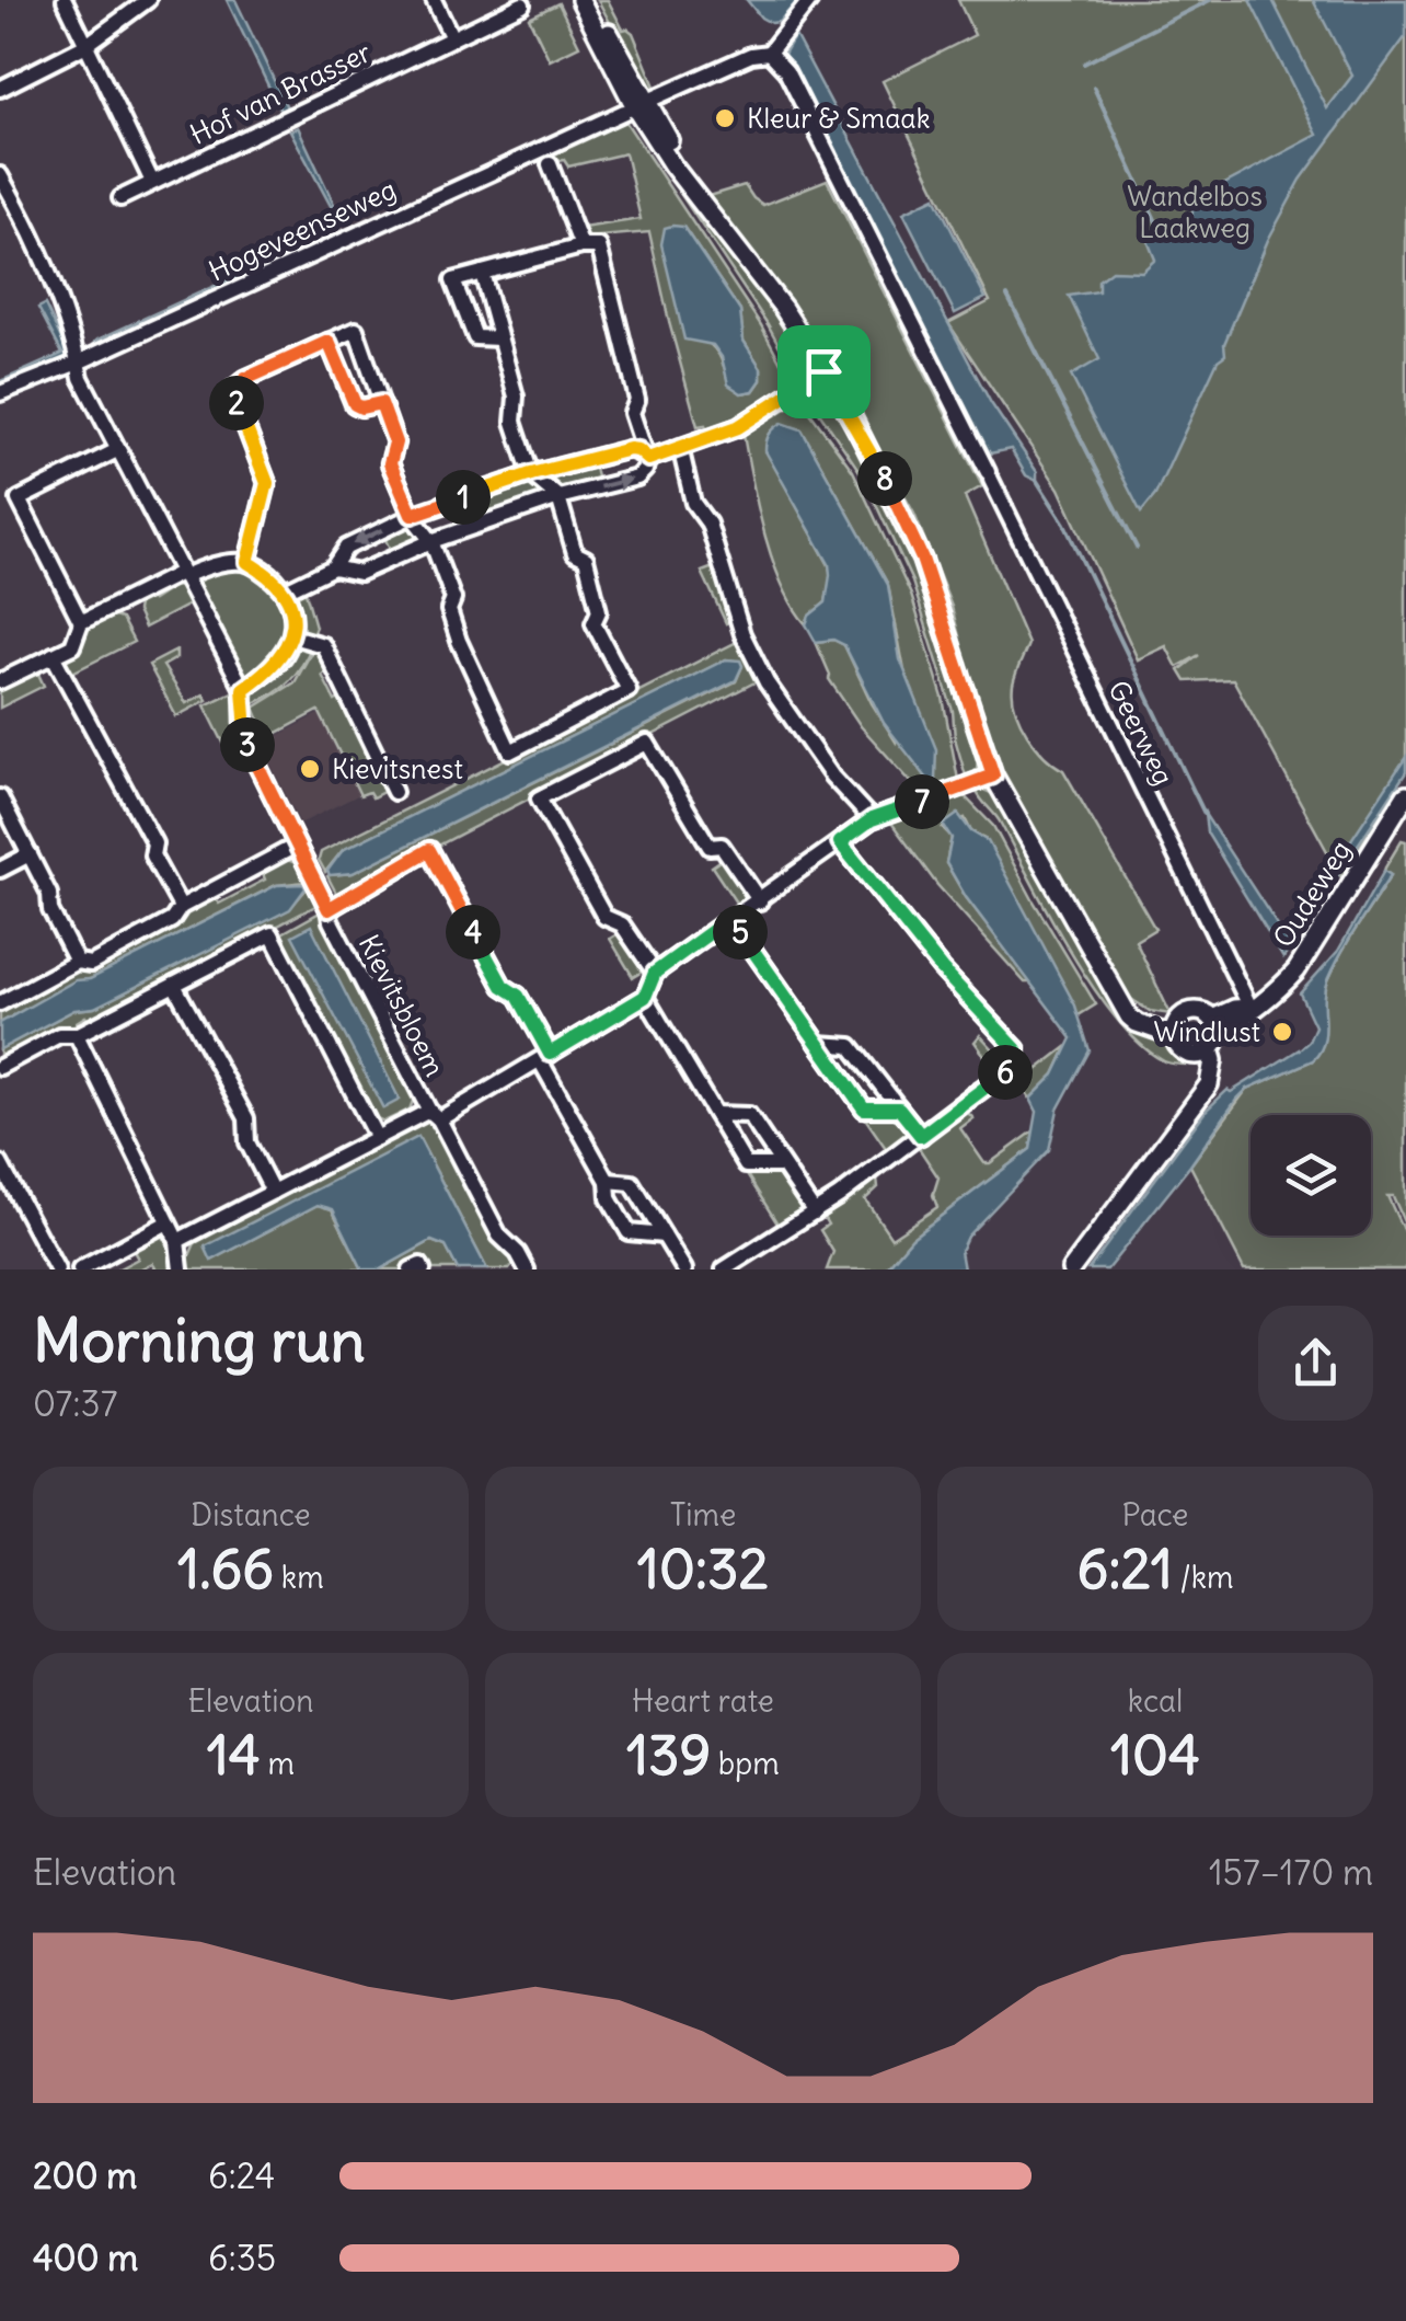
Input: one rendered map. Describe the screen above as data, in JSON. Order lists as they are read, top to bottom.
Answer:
{
  "streets": {
    "main road": ["Oudeweg"],
    "street": [
      "Hof van Brasser",
      "Hogeveenseweg",
      "Geerweg",
      "Kievitsbloem"
    ]
  },
  "crossings": [
    ["Hogeveenseweg", "Geerweg"],
    ["Hogeveenseweg", "Kievitsbloem"],
    ["Geerweg", "Oudeweg"]
  ],
  "parks": ["Wandelbos Laakweg"],
  "places": ["Kleur & Smaak", "Kievitsnest", "Windlust"],
  "page": {
    "pins": [
      "2",
      "8",
      "1",
      "3",
      "7",
      "4",
      "5",
      "6"
    ],
    "heading": ["Morning run", "07:37"],
    "stats": [
      ["Distance", "1.66 km"],
      ["Time", "10:32"],
      ["Pace", "6:21 /km"],
      ["Elevation", "14 m"],
      ["Heart rate", "139 bpm"],
      ["kcal", "104"]
    ],
    "chart": ["Elevation", "157–170 m"],
    "list": [
      {
        "name": "200 m",
        "note": "6:24"
      },
      {
        "name": "400 m",
        "note": "6:35"
      }
    ]
  }
}
